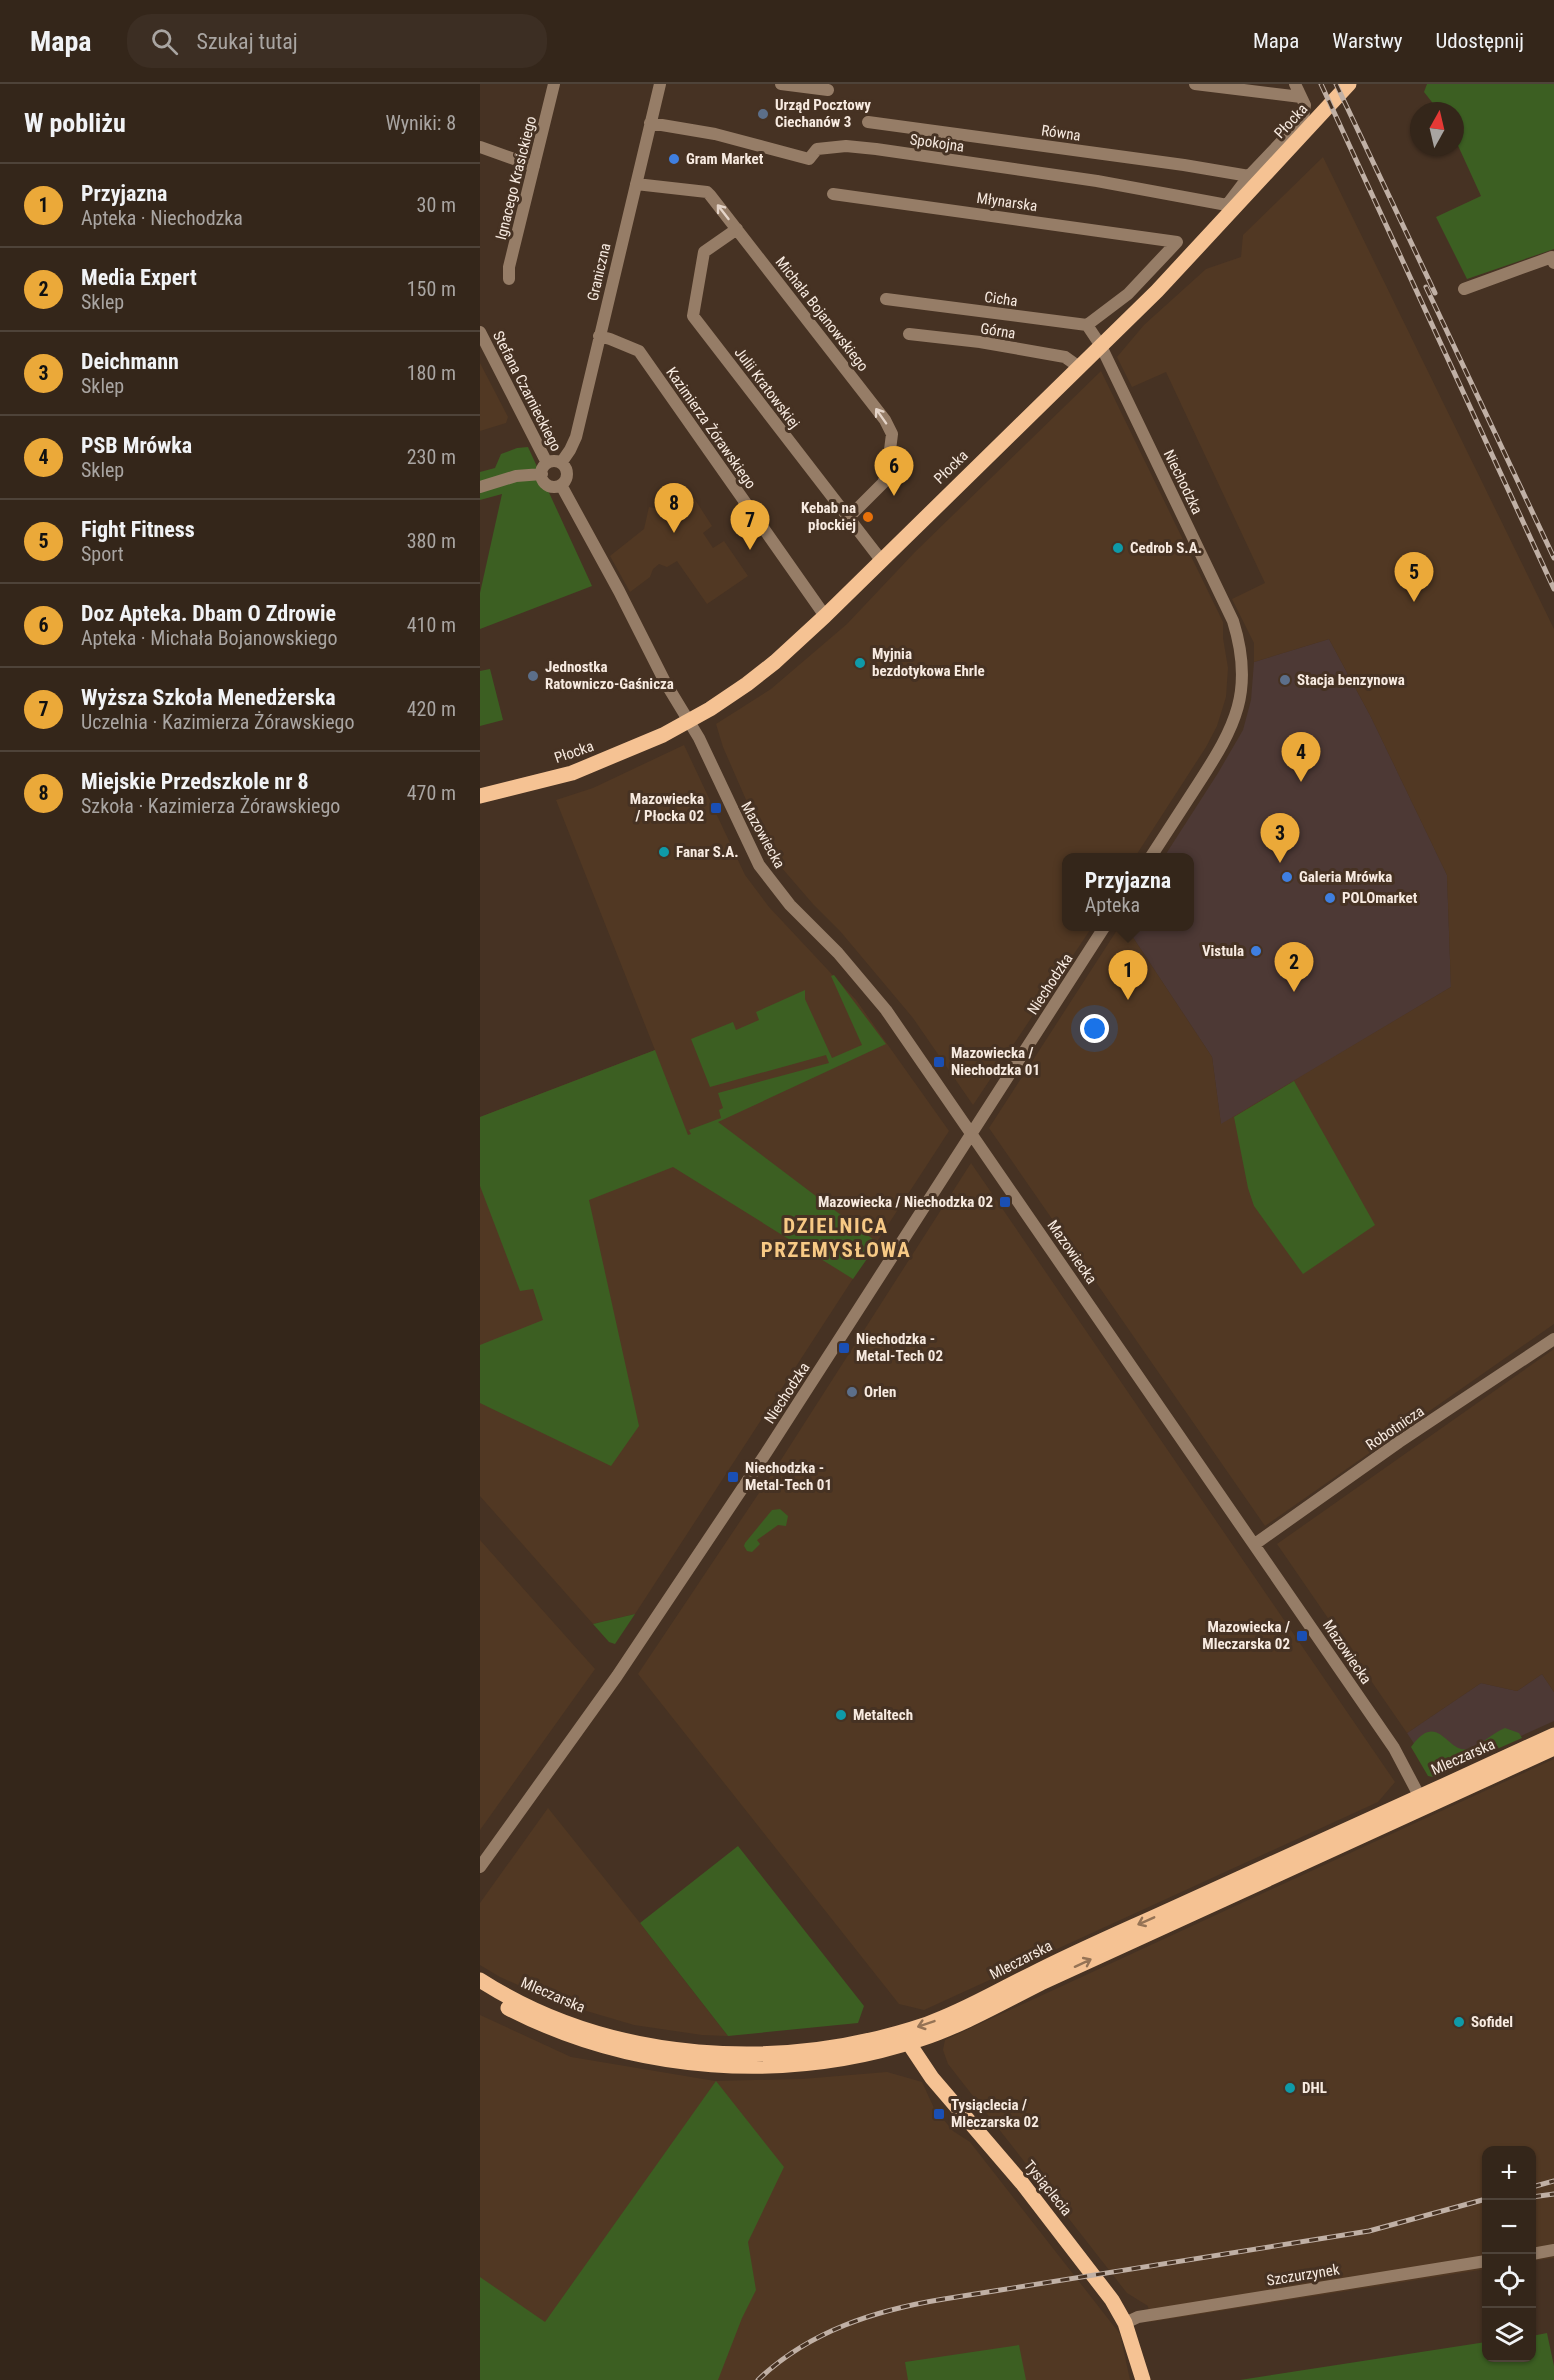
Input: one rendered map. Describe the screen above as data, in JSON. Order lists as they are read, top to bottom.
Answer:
{
  "streets": {
    "main road": ["Płocka", "Mleczarska", "Tysiąclecia"],
    "street": [
      "Równa",
      "Spokojna",
      "Ignacego Krasickiego",
      "Młynarska",
      "Graniczna",
      "Cicha",
      "Michała Bojanowskiego",
      "Górna",
      "Julii Kratowskiej",
      "Stefana Czarnieckiego",
      "Kazimierza Żórawskiego",
      "Niechodzka",
      "Mazowiecka",
      "Robotnicza",
      "Szczurzynek"
    ]
  },
  "crossings": [
    ["Płocka", "Górna"],
    ["Płocka", "Julii Kratowskiej"],
    ["Płocka", "Kazimierza Żórawskiego"],
    ["Płocka", "Niechodzka"],
    ["Płocka", "Mazowiecka"],
    ["Równa", "Spokojna"],
    ["Spokojna", "Graniczna"],
    ["Młynarska", "Cicha"],
    ["Graniczna", "Michała Bojanowskiego"],
    ["Graniczna", "Stefana Czarnieckiego"],
    ["Graniczna", "Kazimierza Żórawskiego"],
    ["Michała Bojanowskiego", "Julii Kratowskiej"],
    ["Niechodzka", "Mazowiecka"],
    ["Mazowiecka", "Robotnicza"],
    ["Mazowiecka", "Mleczarska"],
    ["Mleczarska", "Tysiąclecia"],
    ["Tysiąclecia", "Szczurzynek"]
  ],
  "one_way": ["Michała Bojanowskiego"],
  "districts": ["DZIELNICA PRZEMYSŁOWA"],
  "places": {
    "other": [
      "Urząd Pocztowy Ciechanów 3",
      "Gram Market",
      "Kebab na płockiej",
      "Cedrob S.A.",
      "Myjnia bezdotykowa Ehrle",
      "Jednostka Ratowniczo-Gaśnicza",
      "Stacja benzynowa",
      "Fanar S.A.",
      "Galeria Mrówka",
      "POLOmarket",
      "Vistula",
      "Orlen",
      "Metaltech",
      "Sofidel",
      "DHL"
    ],
    "transit": [
      "Mazowiecka / Płocka 02",
      "Mazowiecka / Niechodzka 01",
      "Mazowiecka / Niechodzka 02",
      "Niechodzka - Metal-Tech 02",
      "Niechodzka - Metal-Tech 01",
      "Mazowiecka / Mleczarska 02",
      "Tysiąclecia / Mleczarska 02"
    ]
  },
  "north": "top",
  "page": {
    "header": "Mapa",
    "search": "Szukaj tutaj",
    "nav": ["Mapa", "Warstwy", "Udostępnij"],
    "heading": ["W pobliżu", "Wyniki: 8"],
    "list": [
      {
        "mark": "1",
        "name": "Przyjazna",
        "note": "Apteka · Niechodzka",
        "value": "30 m"
      },
      {
        "mark": "2",
        "name": "Media Expert",
        "note": "Sklep",
        "value": "150 m"
      },
      {
        "mark": "3",
        "name": "Deichmann",
        "note": "Sklep",
        "value": "180 m"
      },
      {
        "mark": "4",
        "name": "PSB Mrówka",
        "note": "Sklep",
        "value": "230 m"
      },
      {
        "mark": "5",
        "name": "Fight Fitness",
        "note": "Sport",
        "value": "380 m"
      },
      {
        "mark": "6",
        "name": "Doz Apteka. Dbam O Zdrowie",
        "note": "Apteka · Michała Bojanowskiego",
        "value": "410 m"
      },
      {
        "mark": "7",
        "name": "Wyższa Szkoła Menedżerska",
        "note": "Uczelnia · Kazimierza Żórawskiego",
        "value": "420 m"
      },
      {
        "mark": "8",
        "name": "Miejskie Przedszkole nr 8",
        "note": "Szkoła · Kazimierza Żórawskiego",
        "value": "470 m"
      }
    ],
    "pins": [
      "6",
      "8",
      "7",
      "5",
      "4",
      "3",
      "2",
      "1"
    ],
    "popup": ["Przyjazna", "Apteka"],
    "map_buttons": ["+", "−"]
  }
}
